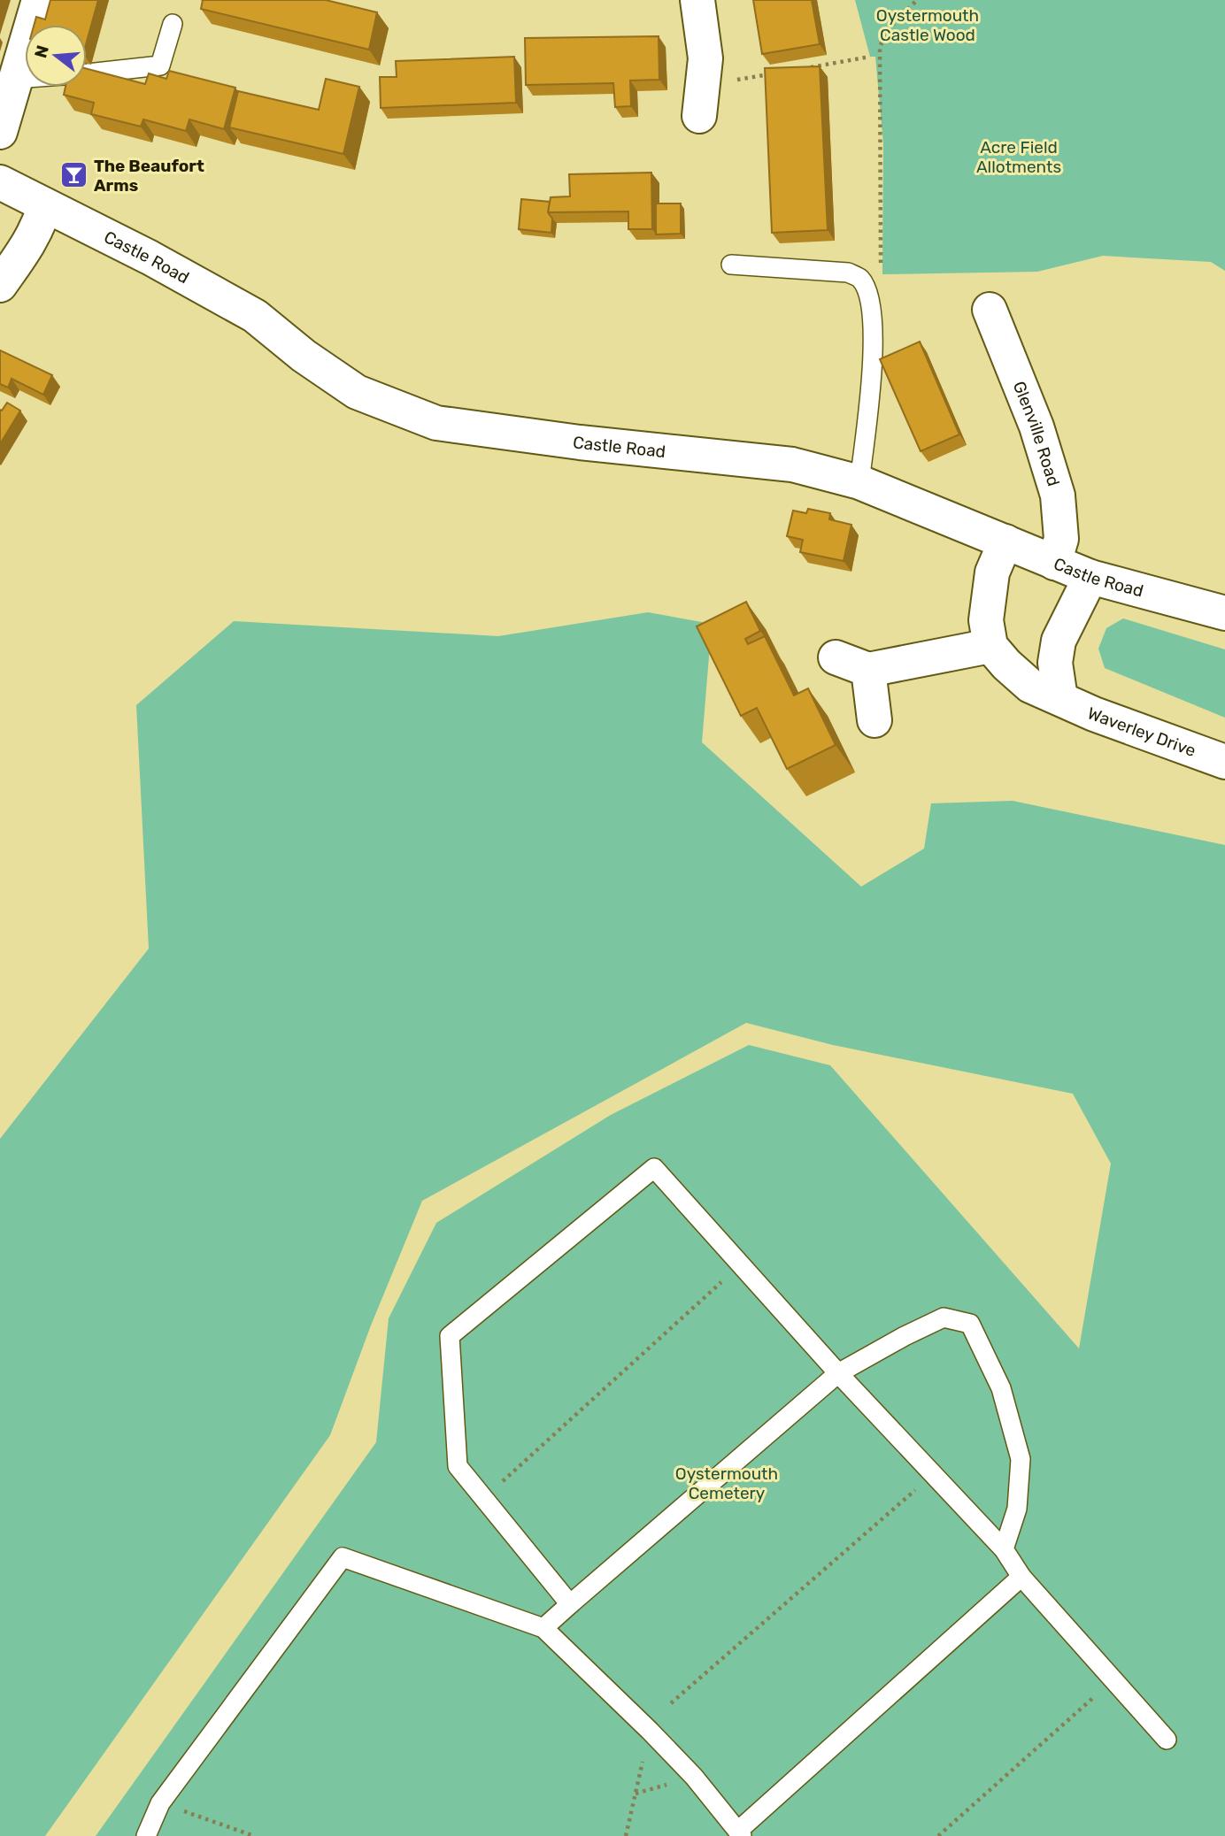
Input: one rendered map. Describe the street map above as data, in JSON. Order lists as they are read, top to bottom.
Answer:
{
  "streets": {
    "street": ["Castle Road", "Glenville Road", "Waverley Drive"]
  },
  "crossings": [
    ["Castle Road", "Glenville Road"]
  ],
  "parks": ["Oystermouth Castle Wood", "Acre Field Allotments", "Oystermouth Cemetery"],
  "places": {
    "bar": ["The Beaufort Arms"]
  },
  "north": "left"
}
